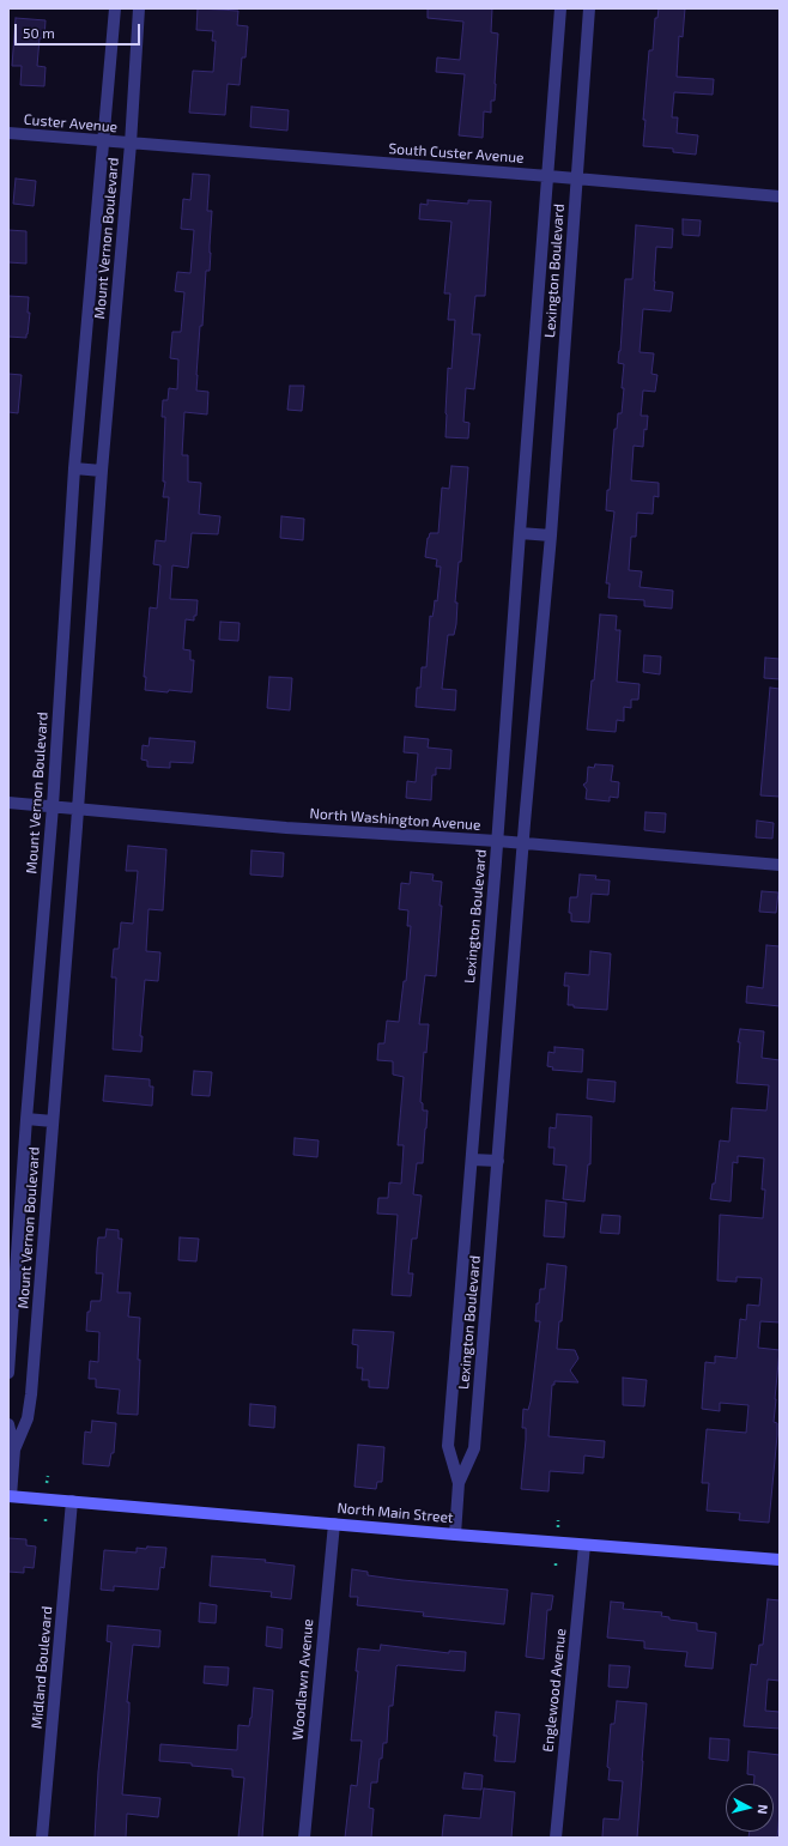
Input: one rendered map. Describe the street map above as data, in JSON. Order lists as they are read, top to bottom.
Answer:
{
  "streets": {
    "main road": ["North Main Street"],
    "street": [
      "Custer Avenue",
      "South Custer Avenue",
      "Mount Vernon Boulevard",
      "Lexington Boulevard",
      "North Washington Avenue",
      "Midland Boulevard",
      "Woodlawn Avenue",
      "Englewood Avenue"
    ]
  },
  "crossings": [
    ["Custer Avenue", "South Custer Avenue"],
    ["Custer Avenue", "Mount Vernon Boulevard"],
    ["South Custer Avenue", "Mount Vernon Boulevard"],
    ["South Custer Avenue", "Lexington Boulevard"],
    ["Mount Vernon Boulevard", "North Washington Avenue"],
    ["Mount Vernon Boulevard", "North Main Street"],
    ["Lexington Boulevard", "North Washington Avenue"],
    ["Lexington Boulevard", "North Main Street"],
    ["North Main Street", "Midland Boulevard"],
    ["North Main Street", "Woodlawn Avenue"],
    ["North Main Street", "Englewood Avenue"]
  ],
  "scale_bar": "50 m",
  "north": "right"
}
